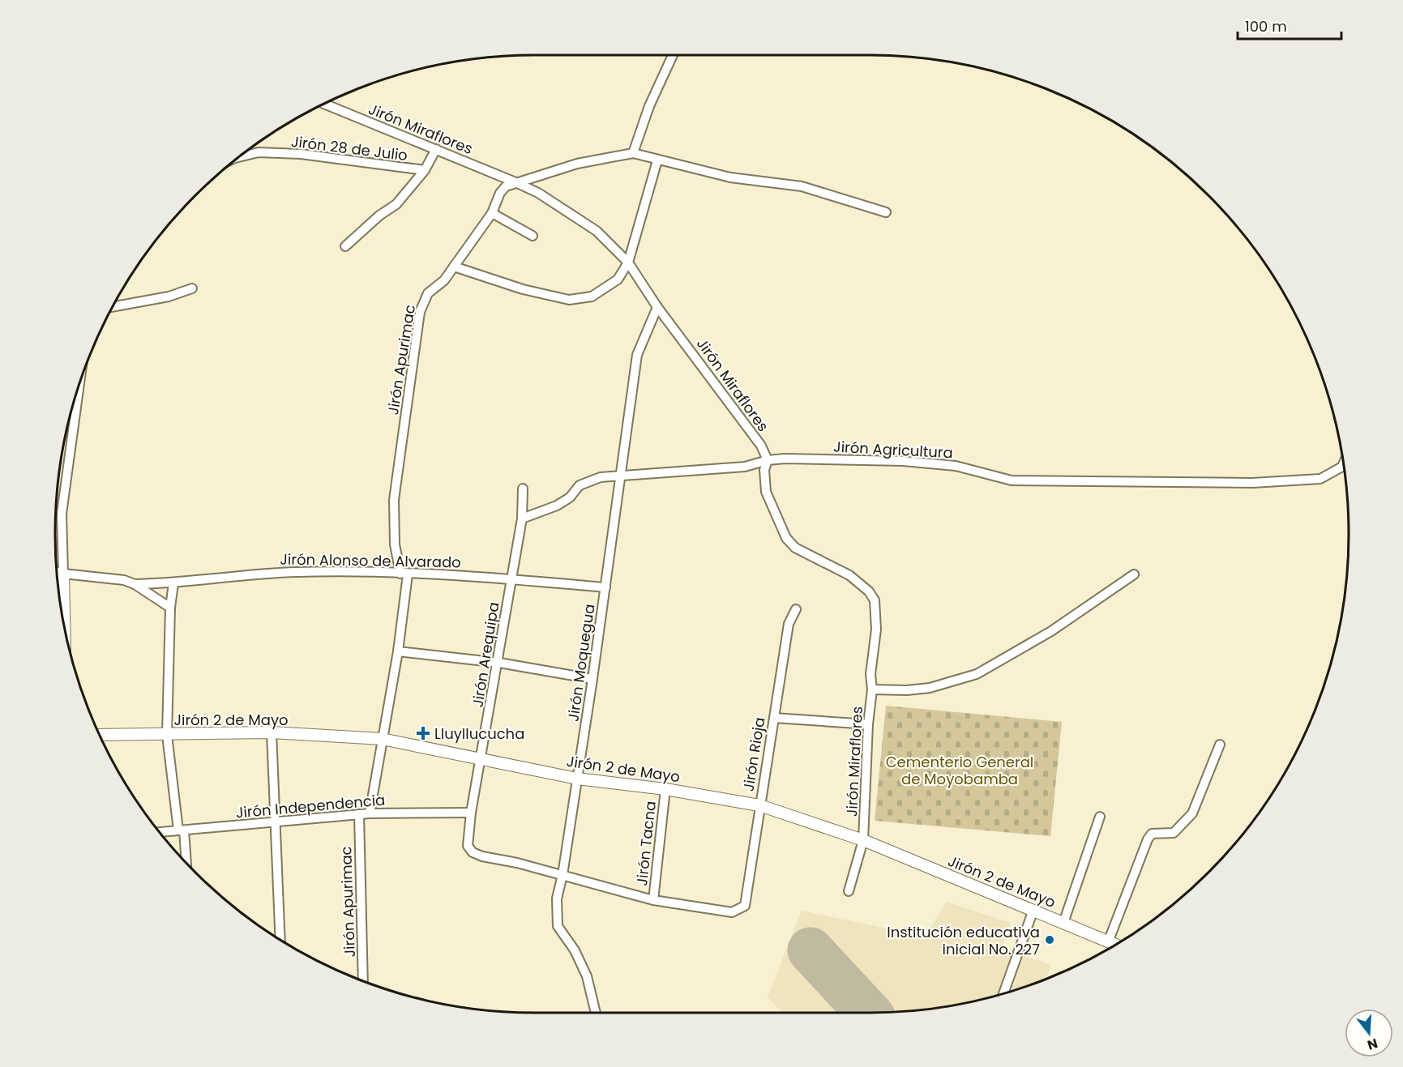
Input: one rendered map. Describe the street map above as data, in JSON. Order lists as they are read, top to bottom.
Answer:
{
  "streets": {
    "main road": ["Jirón Alonso de Alvarado", "Jirón 2 de Mayo"],
    "street": [
      "Jirón Miraflores",
      "Jirón 28 de Julio",
      "Jirón Apurimac",
      "Jirón Agricultura",
      "Jirón Arequipa",
      "Jirón Moquegua",
      "Jirón Rioja",
      "Jirón Independencia",
      "Jirón Tacna"
    ]
  },
  "crossings": [
    ["Jirón Miraflores", "Jirón 28 de Julio"],
    ["Jirón Miraflores", "Jirón Apurimac"],
    ["Jirón Miraflores", "Jirón Agricultura"],
    ["Jirón Miraflores", "Jirón Moquegua"],
    ["Jirón Miraflores", "Jirón 2 de Mayo"],
    ["Jirón Apurimac", "Jirón Alonso de Alvarado"],
    ["Jirón Apurimac", "Jirón 2 de Mayo"],
    ["Jirón Apurimac", "Jirón Independencia"],
    ["Jirón Agricultura", "Jirón Arequipa"],
    ["Jirón Agricultura", "Jirón Moquegua"],
    ["Jirón Alonso de Alvarado", "Jirón Arequipa"],
    ["Jirón Alonso de Alvarado", "Jirón Moquegua"],
    ["Jirón Arequipa", "Jirón Moquegua"],
    ["Jirón Arequipa", "Jirón 2 de Mayo"],
    ["Jirón Arequipa", "Jirón Independencia"],
    ["Jirón Moquegua", "Jirón 2 de Mayo"],
    ["Jirón 2 de Mayo", "Jirón Rioja"],
    ["Jirón 2 de Mayo", "Jirón Tacna"],
    ["Jirón Rioja", "Jirón Tacna"]
  ],
  "parks": ["Cementerio General de Moyobamba"],
  "places": {
    "health": ["Lluyllucucha"],
    "other": ["Institución educativa inicial No. 227"]
  },
  "scale_bar": "100 m",
  "north": "bottom"
}
